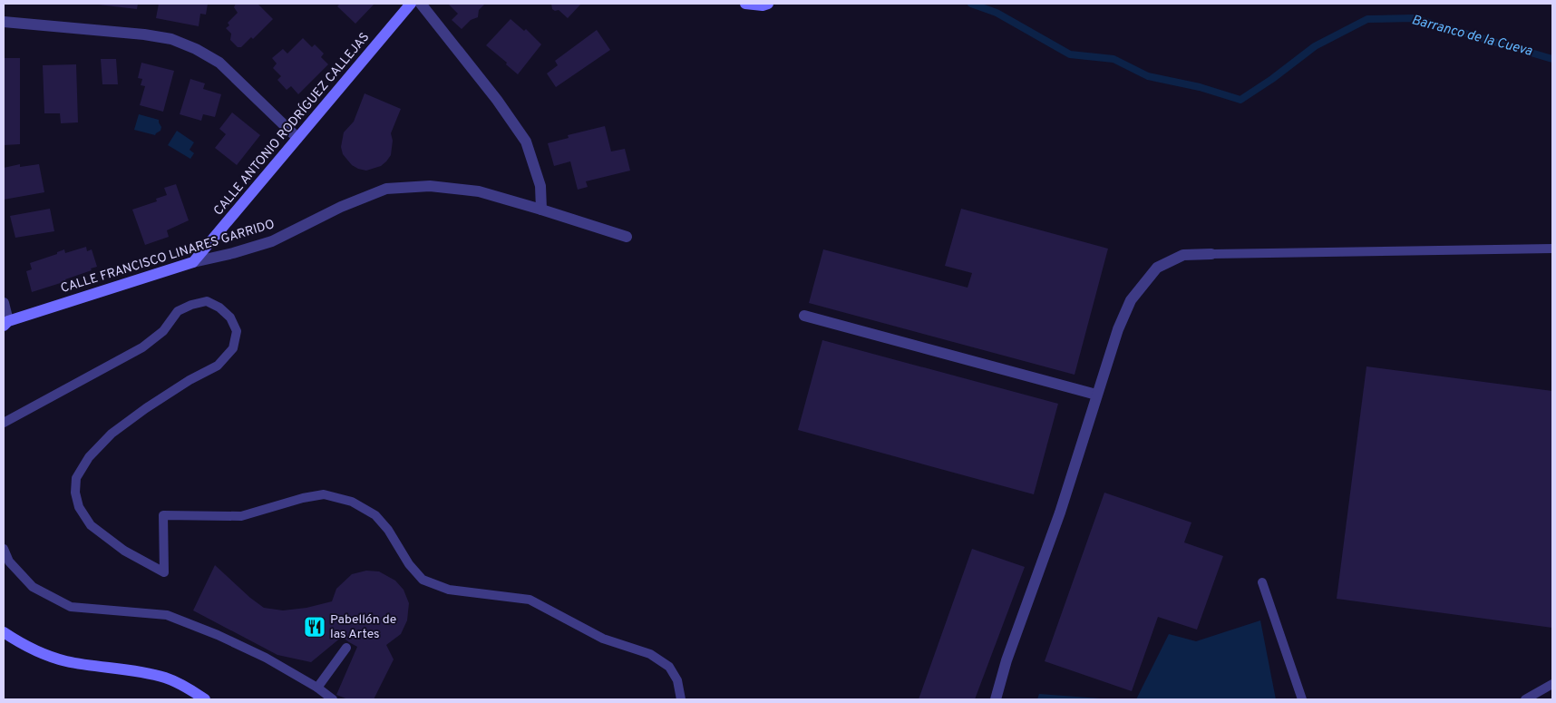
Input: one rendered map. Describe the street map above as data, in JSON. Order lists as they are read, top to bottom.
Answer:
{
  "streets": {
    "street": ["CALLE ANTONIO RODRÍGUEZ CALLEJAS", "CALLE FRANCISCO LINARES GARRIDO"]
  },
  "crossings": [
    ["CALLE ANTONIO RODRÍGUEZ CALLEJAS", "CALLE FRANCISCO LINARES GARRIDO"]
  ],
  "water": ["Barranco de la Cueva"],
  "places": {
    "restaurant": ["Pabellón de las Artes"]
  }
}
